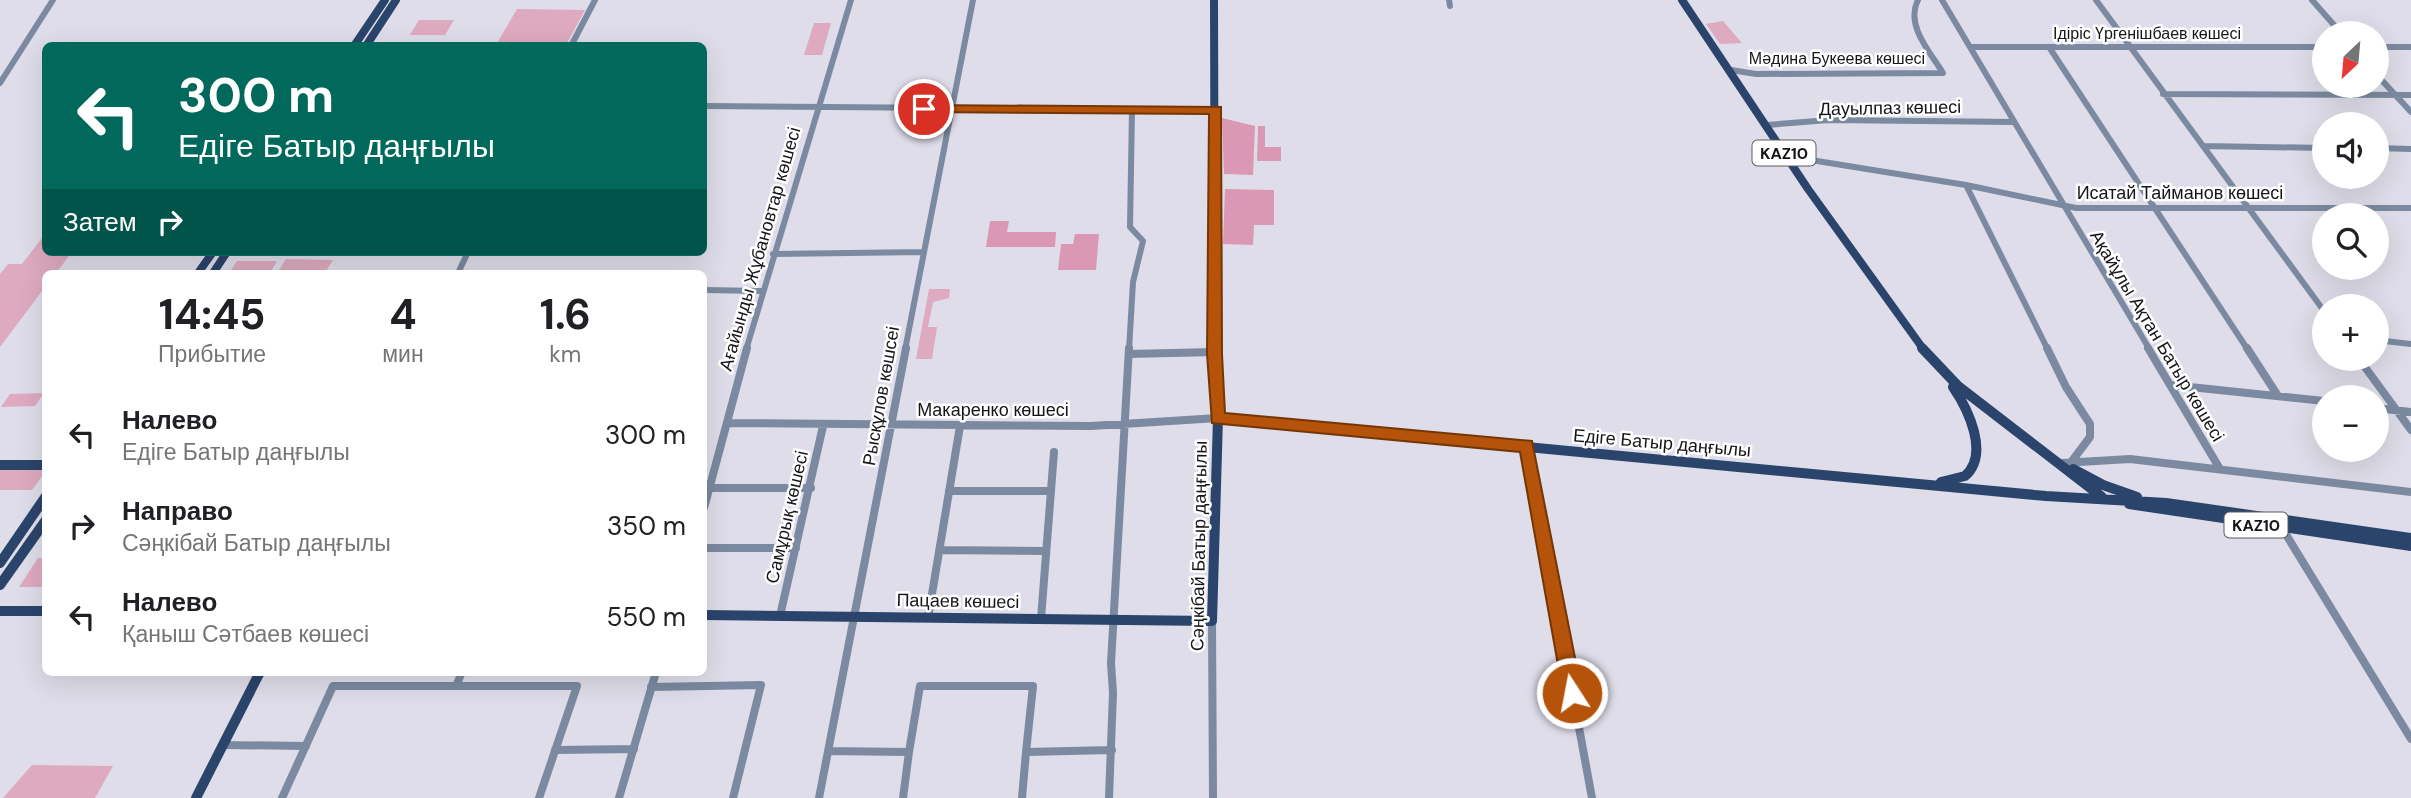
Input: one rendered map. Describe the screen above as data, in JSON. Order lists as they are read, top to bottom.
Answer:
{
  "streets": {
    "main road": [
      "KAZ10",
      "Едіге Батыр даңғылы",
      "Сәңкібай Батыр даңғылы",
      "Пацаев көшесі"
    ],
    "street": [
      "Ідіріс Үргенішбаев көшесі",
      "Мәдина Букеева көшесі",
      "Дауылпаз көшесі",
      "Исатай Тайманов көшесі",
      "Ағайынды Жұбановтар көшесі",
      "Ақайұлы Ақтан Батыр көшесі",
      "Рысқұлов көшсеі",
      "Макаренко көшесі",
      "Самұрық көшесі"
    ]
  },
  "crossings": [
    ["Ідіріс Үргенішбаев көшесі", "Ақайұлы Ақтан Батыр көшесі"],
    ["Мәдина Букеева көшесі", "KAZ10"],
    ["Дауылпаз көшесі", "KAZ10"],
    ["Дауылпаз көшесі", "Ақайұлы Ақтан Батыр көшесі"],
    ["KAZ10", "Исатай Тайманов көшесі"],
    ["KAZ10", "Едіге Батыр даңғылы"],
    ["Исатай Тайманов көшесі", "Ақайұлы Ақтан Батыр көшесі"],
    ["Ағайынды Жұбановтар көшесі", "Макаренко көшесі"],
    ["Рысқұлов көшсеі", "Макаренко көшесі"],
    ["Рысқұлов көшсеі", "Пацаев көшесі"],
    ["Макаренко көшесі", "Едіге Батыр даңғылы"],
    ["Макаренко көшесі", "Самұрық көшесі"],
    ["Макаренко көшесі", "Сәңкібай Батыр даңғылы"],
    ["Едіге Батыр даңғылы", "Сәңкібай Батыр даңғылы"],
    ["Самұрық көшесі", "Пацаев көшесі"],
    ["Сәңкібай Батыр даңғылы", "Пацаев көшесі"]
  ],
  "north": "bottom left",
  "page": {
    "map_buttons": ["+", "−"],
    "turn": ["300 m", "Едіге Батыр даңғылы"],
    "then": "Затем",
    "eta": [
      "14:45",
      "Прибытие",
      "4",
      "мин",
      "1.6",
      "km"
    ],
    "list": [
      {
        "name": "Налево",
        "note": "Едіге Батыр даңғылы",
        "value": "300 m"
      },
      {
        "name": "Направо",
        "note": "Сәңкібай Батыр даңғылы",
        "value": "350 m"
      },
      {
        "name": "Налево",
        "note": "Қаныш Сәтбаев көшесі",
        "value": "550 m"
      }
    ]
  }
}
